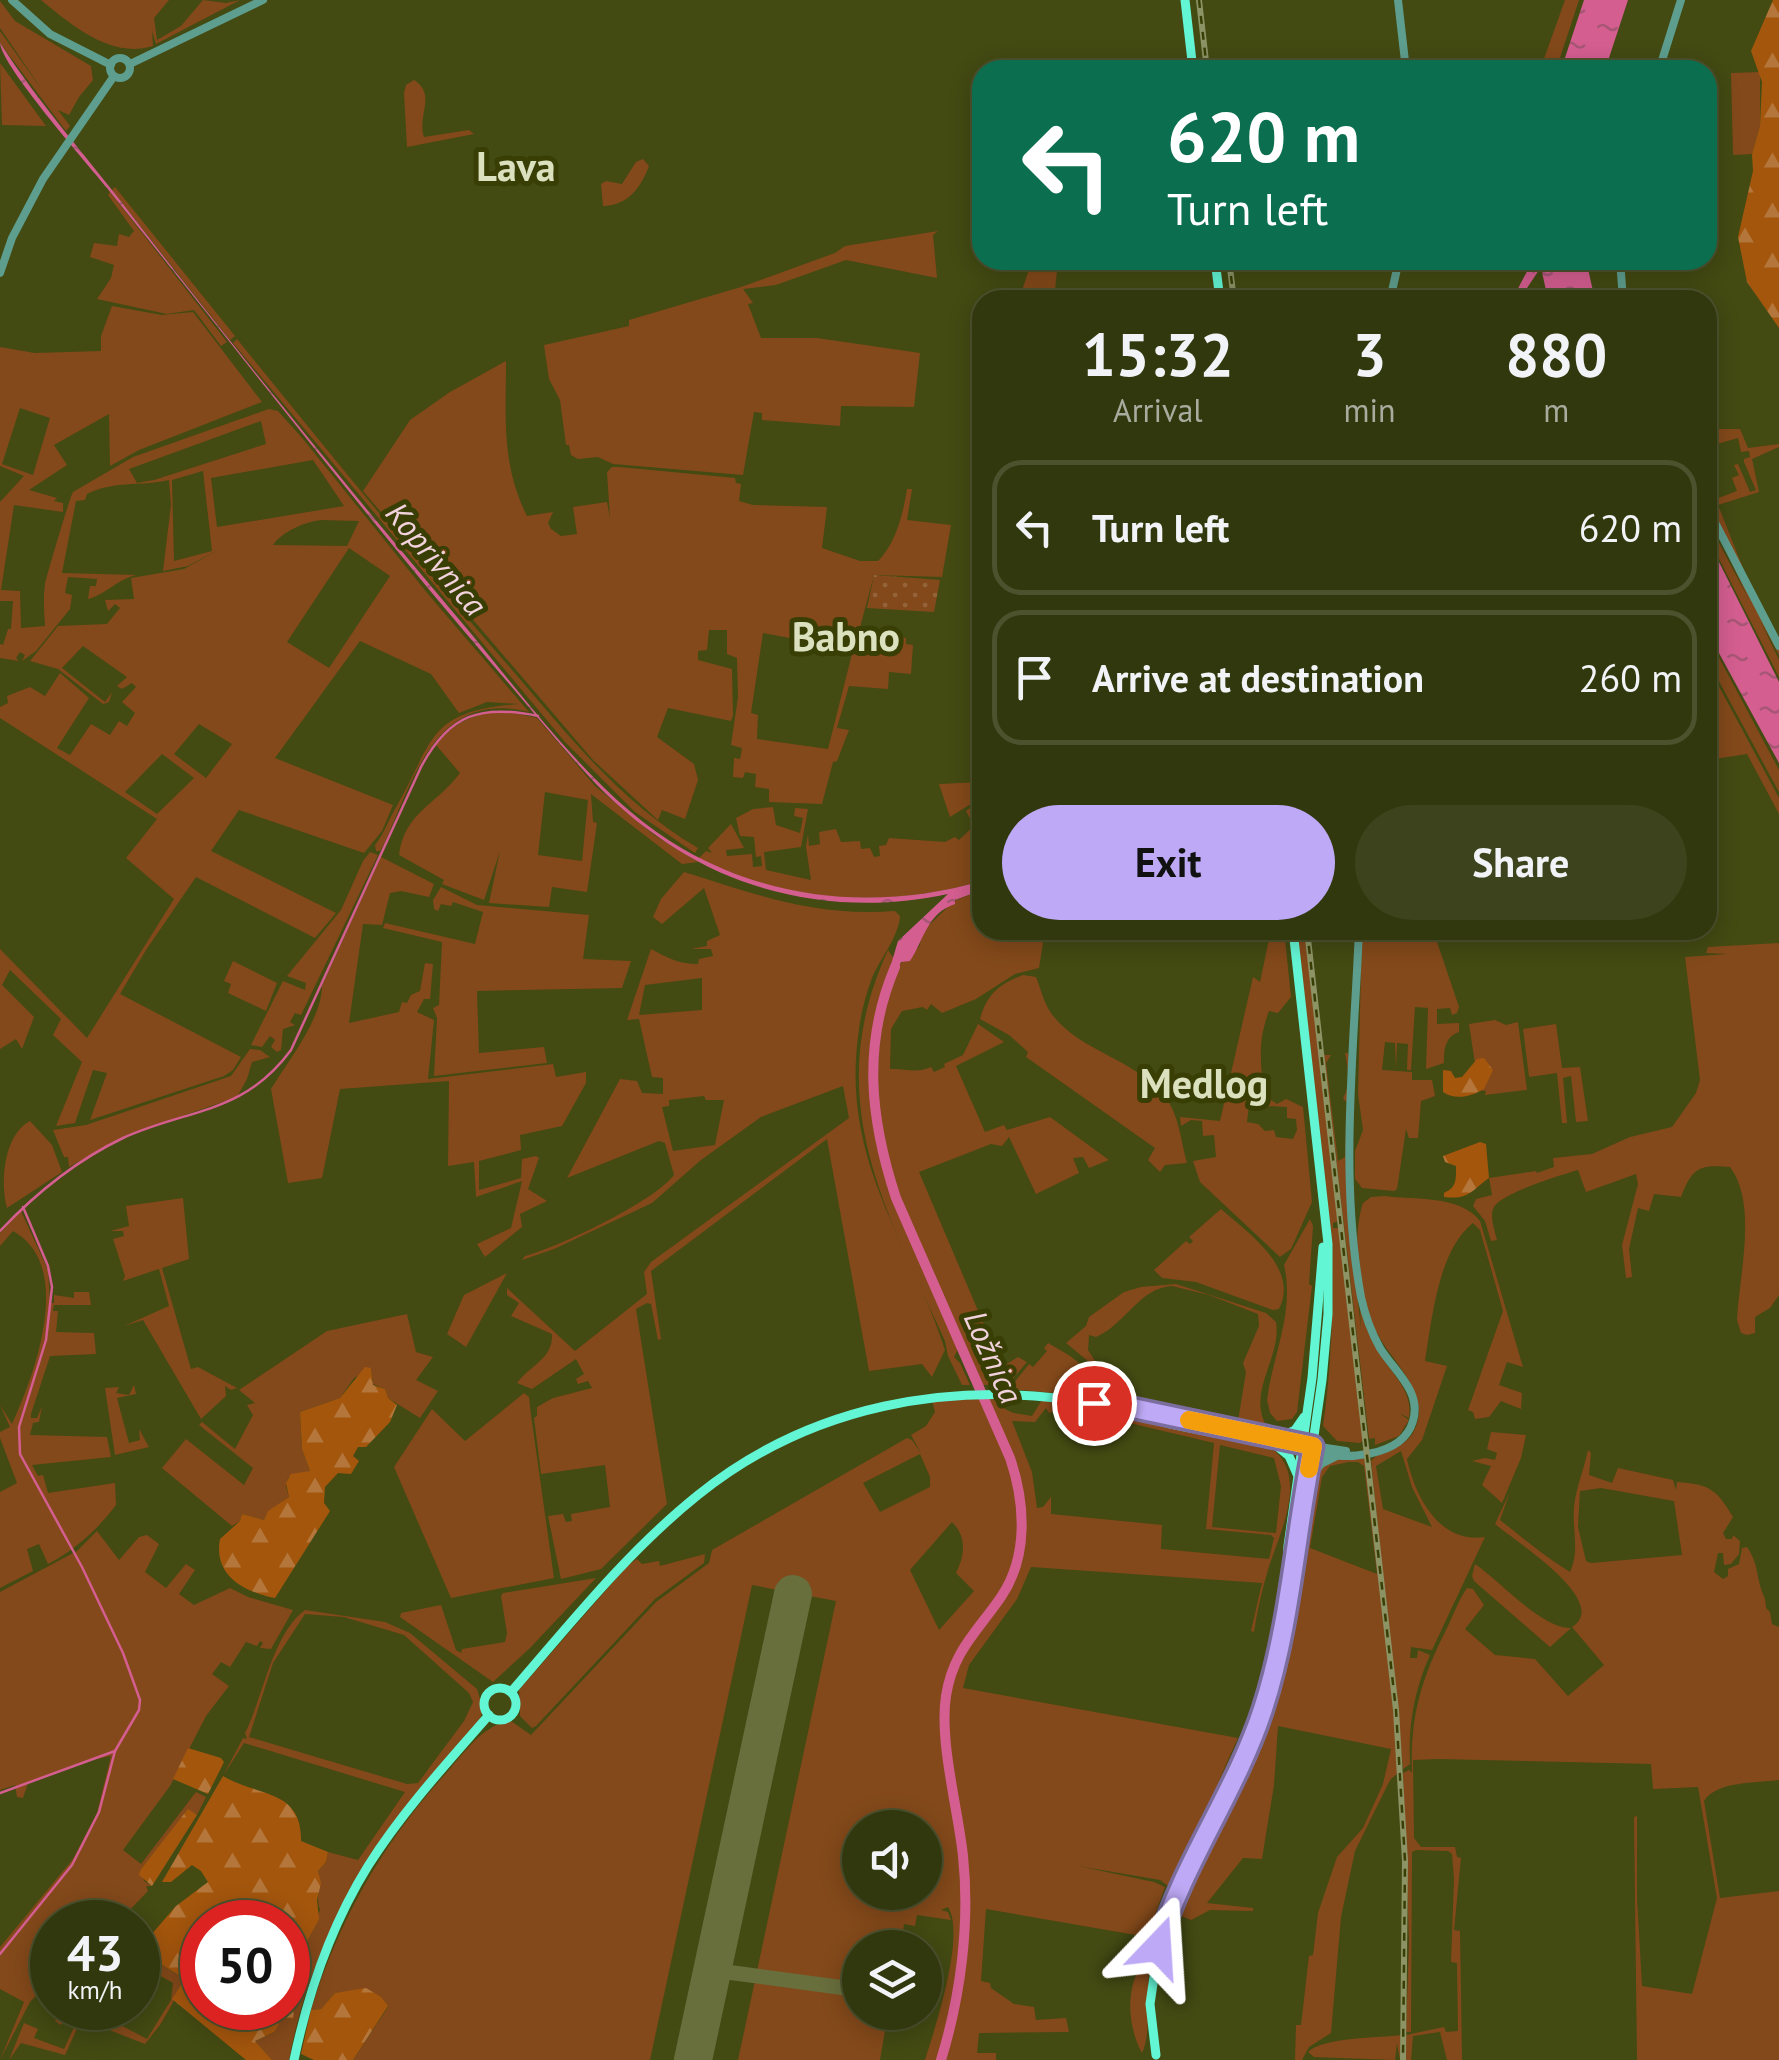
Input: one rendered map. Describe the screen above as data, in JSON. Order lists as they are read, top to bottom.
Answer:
{
  "districts": ["Lava", "Babno", "Medlog"],
  "water": ["Koprivnica", "Ložnica"],
  "page": {
    "turn": ["620 m", "Turn left"],
    "eta": [
      "15:32",
      "Arrival",
      "3",
      "min",
      "880",
      "m"
    ],
    "list": [
      {
        "name": "Turn left",
        "value": "620 m"
      },
      {
        "name": "Arrive at destination",
        "value": "260 m"
      }
    ],
    "buttons": ["Exit", "Share"],
    "speed": "43 km/h",
    "limit": "50"
  }
}
